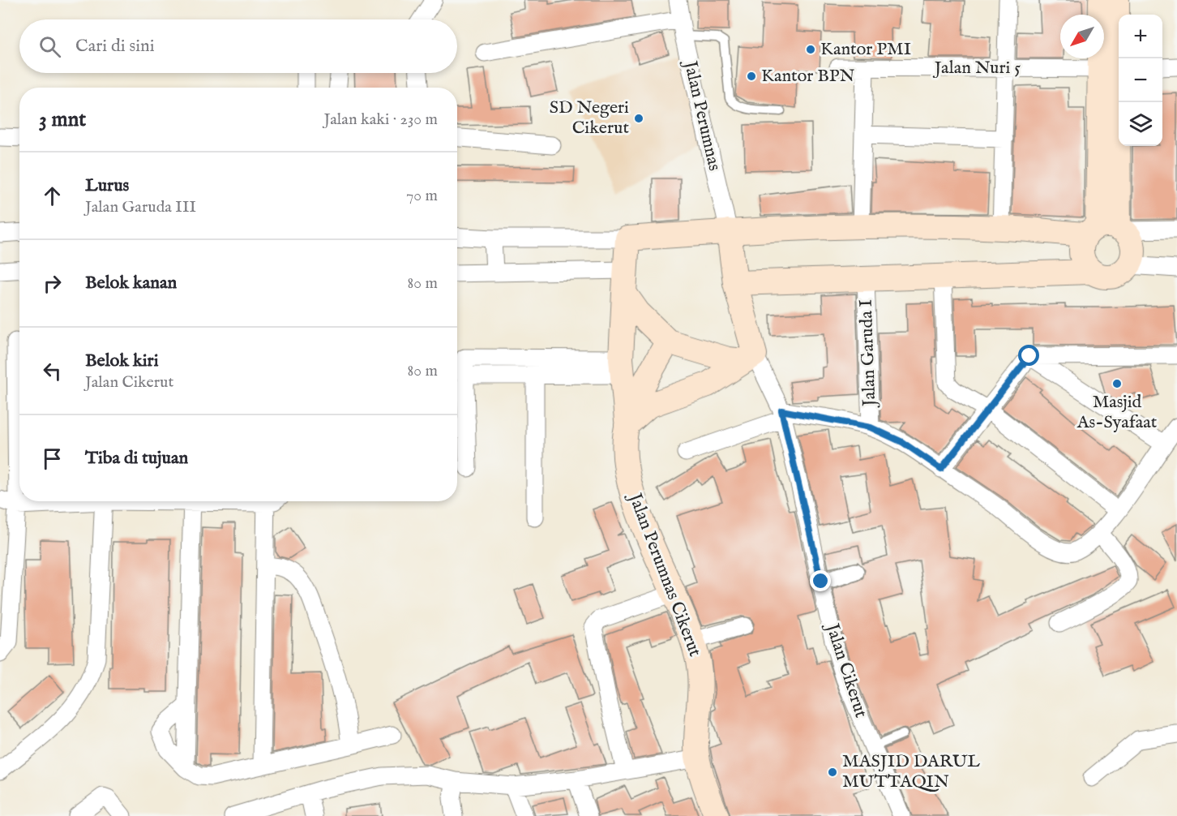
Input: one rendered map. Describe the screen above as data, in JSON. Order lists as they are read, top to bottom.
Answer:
{
  "streets": {
    "street": [
      "Jalan Nuri 5",
      "Jalan Perumnas",
      "Jalan Garuda I",
      "Jalan Perumnas Cikerut",
      "Jalan Cikerut"
    ]
  },
  "places": [
    "Kantor PMI",
    "Kantor BPN",
    "SD Negeri Cikerut",
    "Masjid As-Syafaat",
    "MASJID DARUL MUTTAQIN"
  ],
  "north": "bottom left",
  "page": {
    "map_buttons": ["+", "−"],
    "search": "Cari di sini",
    "heading": ["3 mnt", "Jalan kaki · 230 m"],
    "list": [
      ["Lurus", "Jalan Garuda III", "70 m"],
      ["Belok kanan", "80 m"],
      ["Belok kiri", "Jalan Cikerut", "80 m"],
      "Tiba di tujuan"
    ]
  }
}
